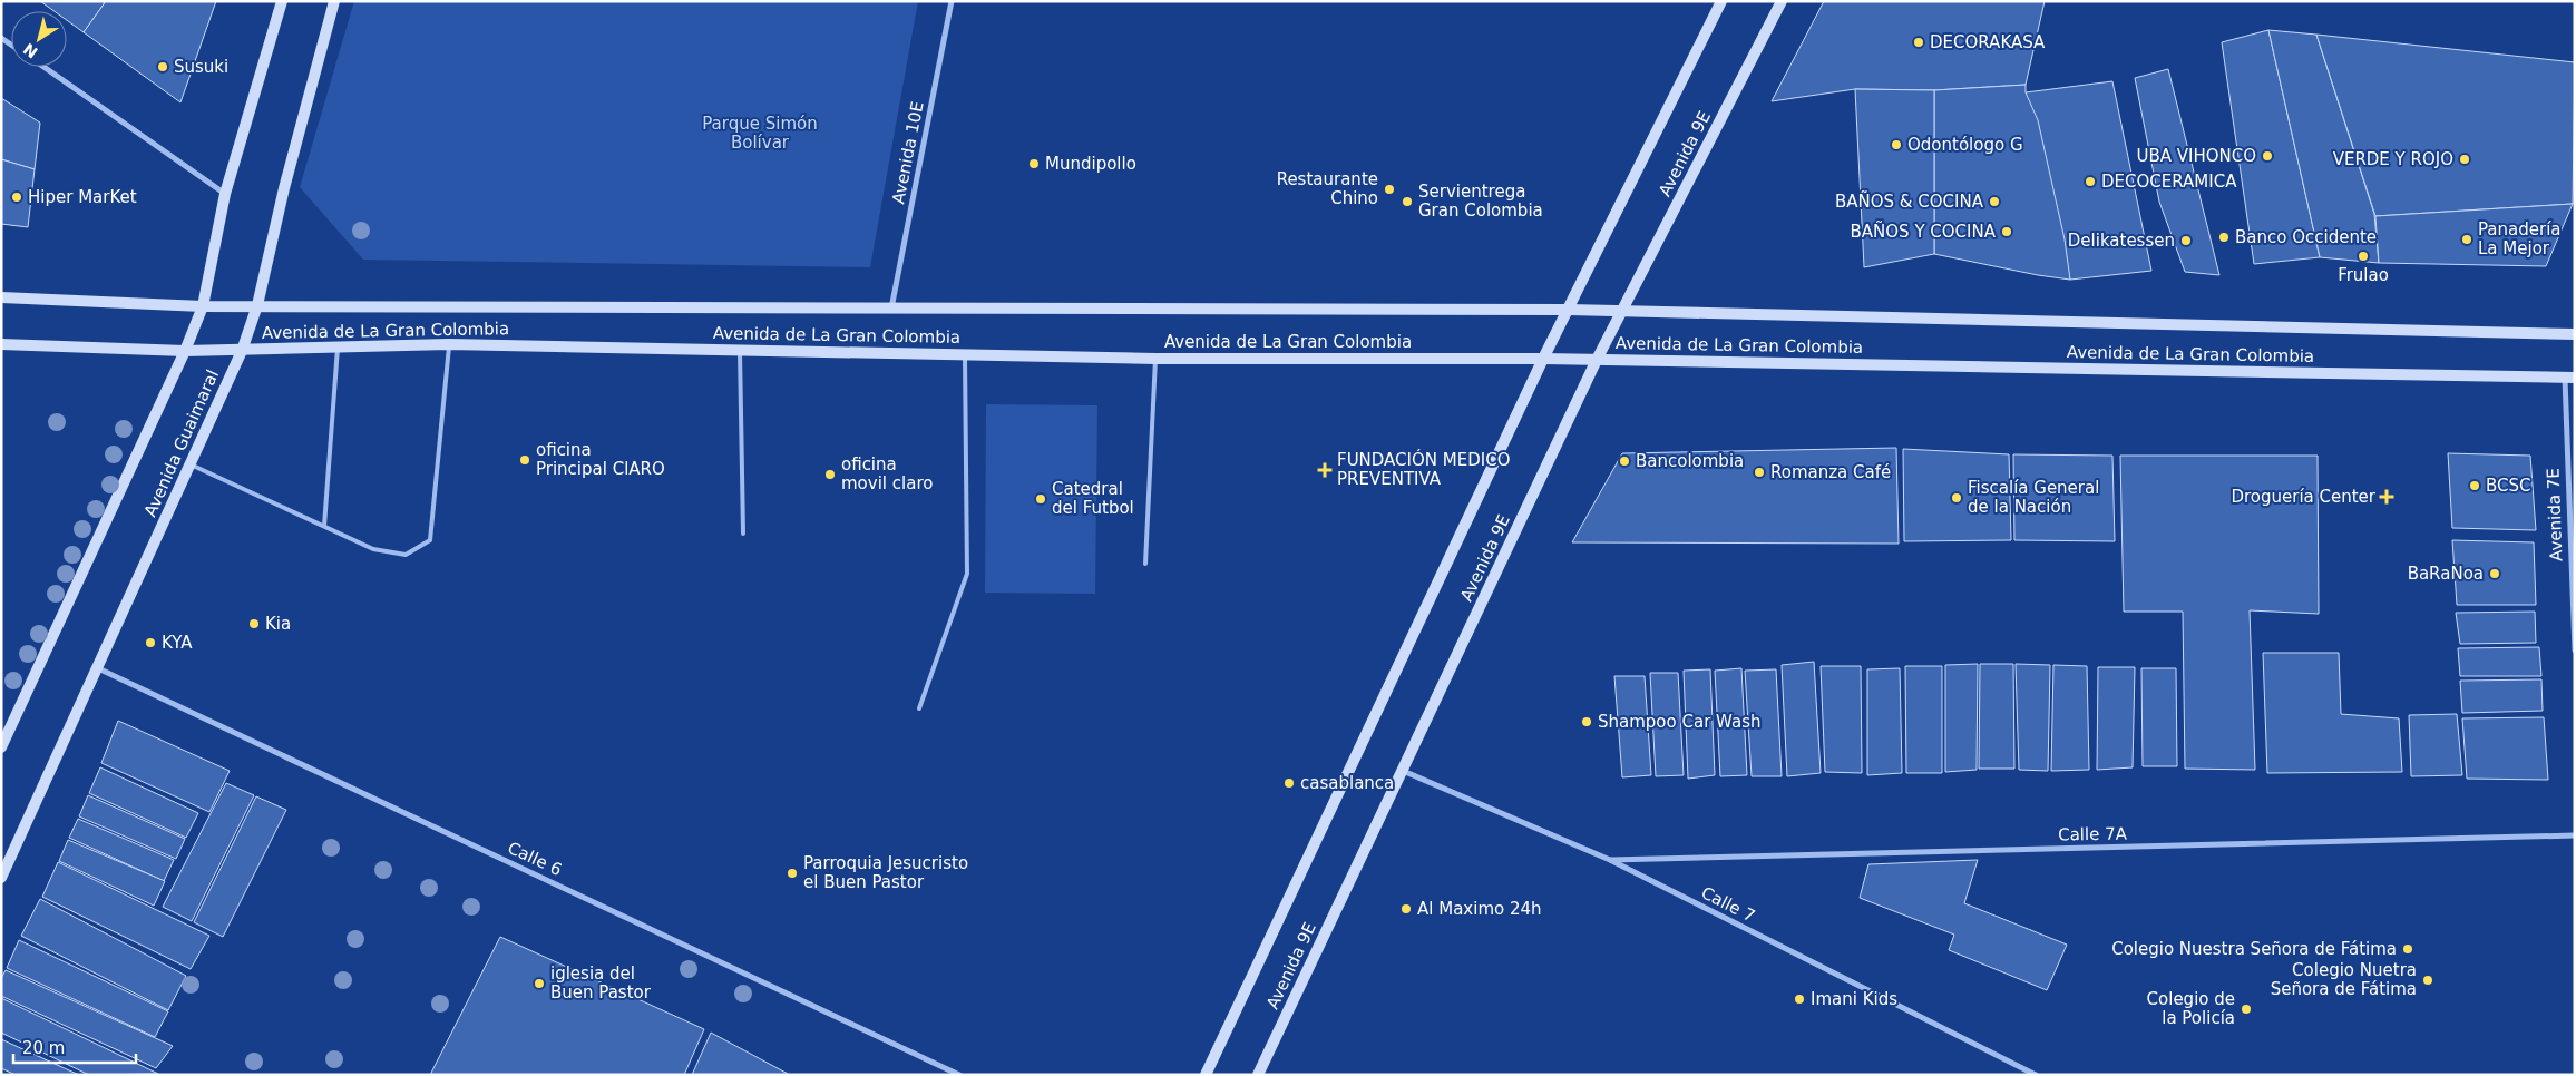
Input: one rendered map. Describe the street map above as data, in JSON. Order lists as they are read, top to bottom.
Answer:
{
  "streets": {
    "street": [
      "Avenida 10E",
      "Avenida 9E",
      "Avenida de La Gran Colombia",
      "Avenida Guaimaral",
      "Avenida 7E",
      "Calle 7A",
      "Calle 6",
      "Calle 7"
    ]
  },
  "crossings": [
    ["Avenida 10E", "Avenida de La Gran Colombia"],
    ["Avenida 9E", "Avenida de La Gran Colombia"],
    ["Avenida 9E", "Calle 7"],
    ["Avenida de La Gran Colombia", "Avenida Guaimaral"],
    ["Avenida de La Gran Colombia", "Avenida 7E"],
    ["Avenida Guaimaral", "Calle 6"],
    ["Calle 7A", "Calle 7"]
  ],
  "parks": ["Parque Simón Bolívar"],
  "places": {
    "other": [
      "DECORAKASA",
      "Susuki",
      "Odontólogo G",
      "UBA VIHONCO",
      "VERDE Y ROJO",
      "Mundipollo",
      "DECOCERAMICA",
      "Restaurante Chino",
      "Hiper MarKet",
      "Servientrega Gran Colombia",
      "BAÑOS & COCINA",
      "BAÑOS Y COCINA",
      "Banco Occidente",
      "Panadería La Mejor",
      "Delikatessen",
      "Frulao",
      "oficina Principal ClARO",
      "Bancolombia",
      "Romanza Café",
      "oficina movil claro",
      "BCSC",
      "Fiscalía General de la Nación",
      "Catedral del Futbol",
      "BaRaNoa",
      "Kia",
      "KYA",
      "Shampoo Car Wash",
      "casablanca",
      "Parroquia Jesucristo el Buen Pastor",
      "Al Maximo 24h",
      "Colegio Nuestra Señora de Fátima",
      "Colegio Nuetra Señora de Fátima",
      "iglesia del Buen Pastor",
      "Imani Kids",
      "Colegio de la Policía"
    ],
    "health": ["FUNDACIÓN MEDICO PREVENTIVA", "Droguería Center"]
  },
  "scale_bar": "20 m",
  "north": "bottom left"
}
